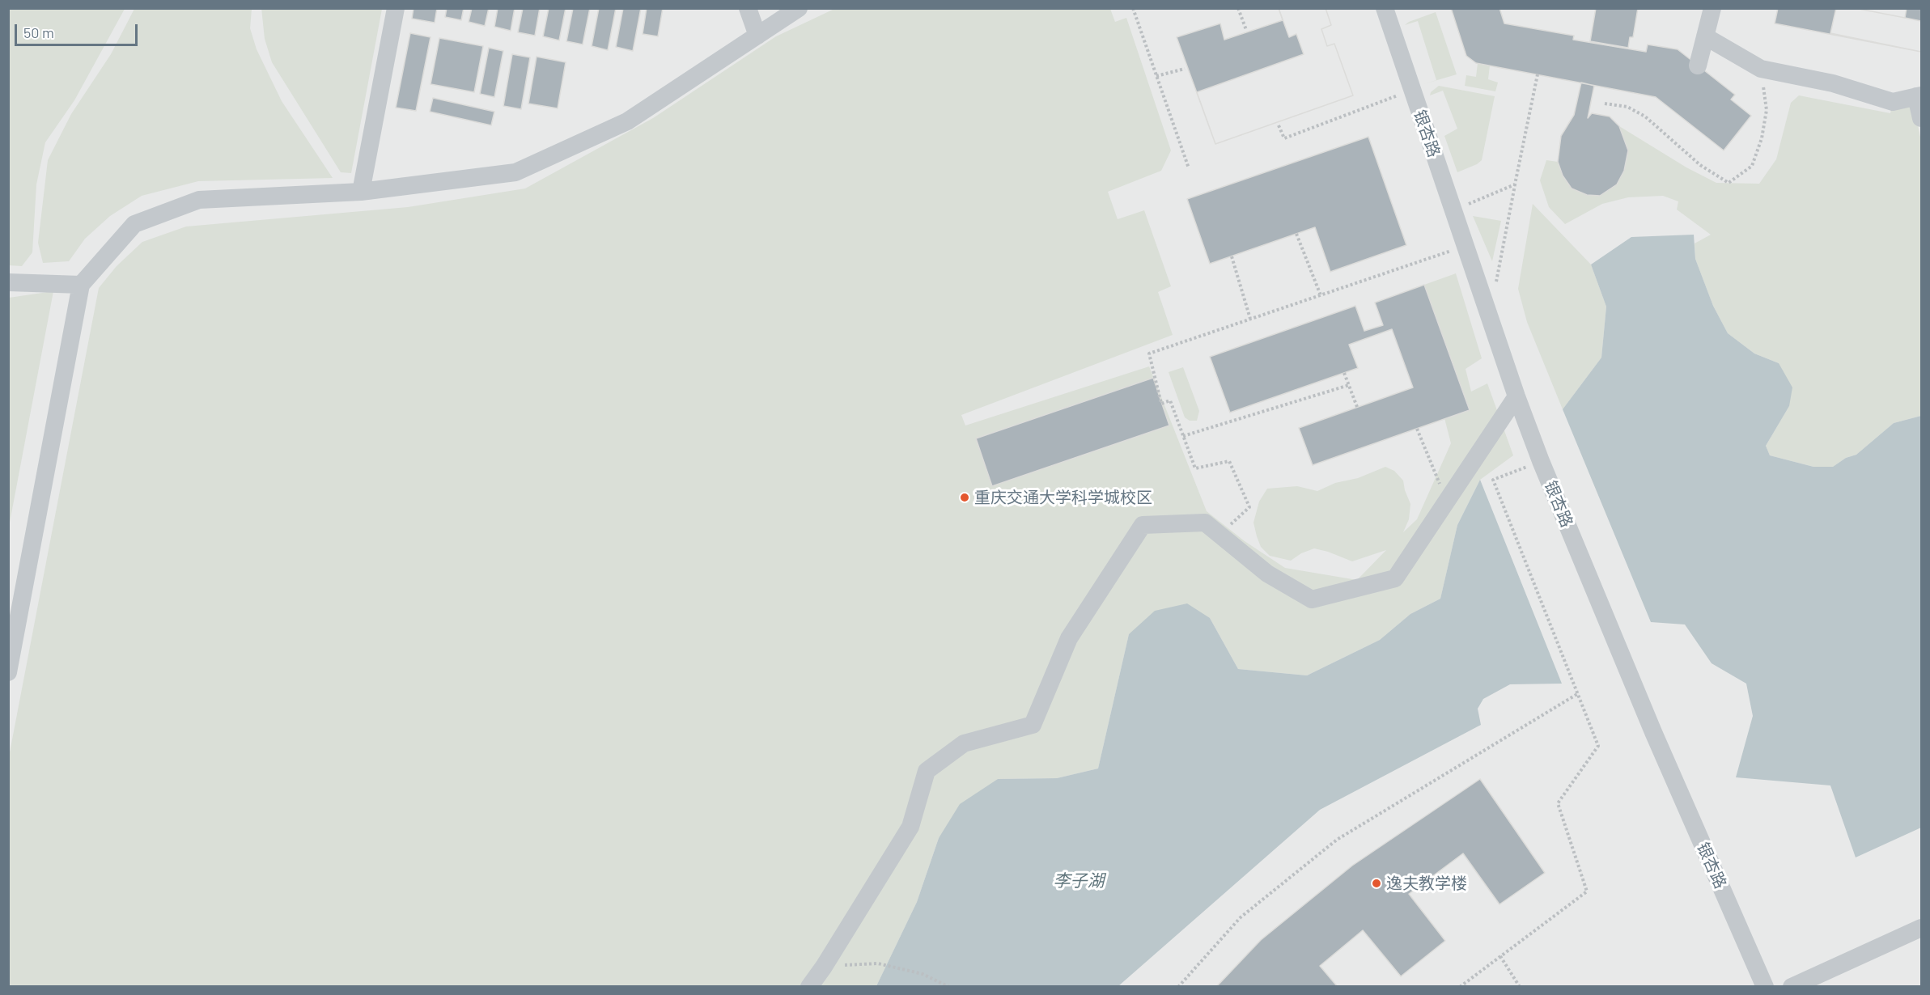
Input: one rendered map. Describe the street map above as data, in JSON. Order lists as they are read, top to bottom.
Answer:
{
  "streets": {
    "street": ["银杏路"]
  },
  "water": ["李子湖"],
  "places": ["重庆交通大学科学城校区", "逸夫教学楼"],
  "scale_bar": "50 m"
}
